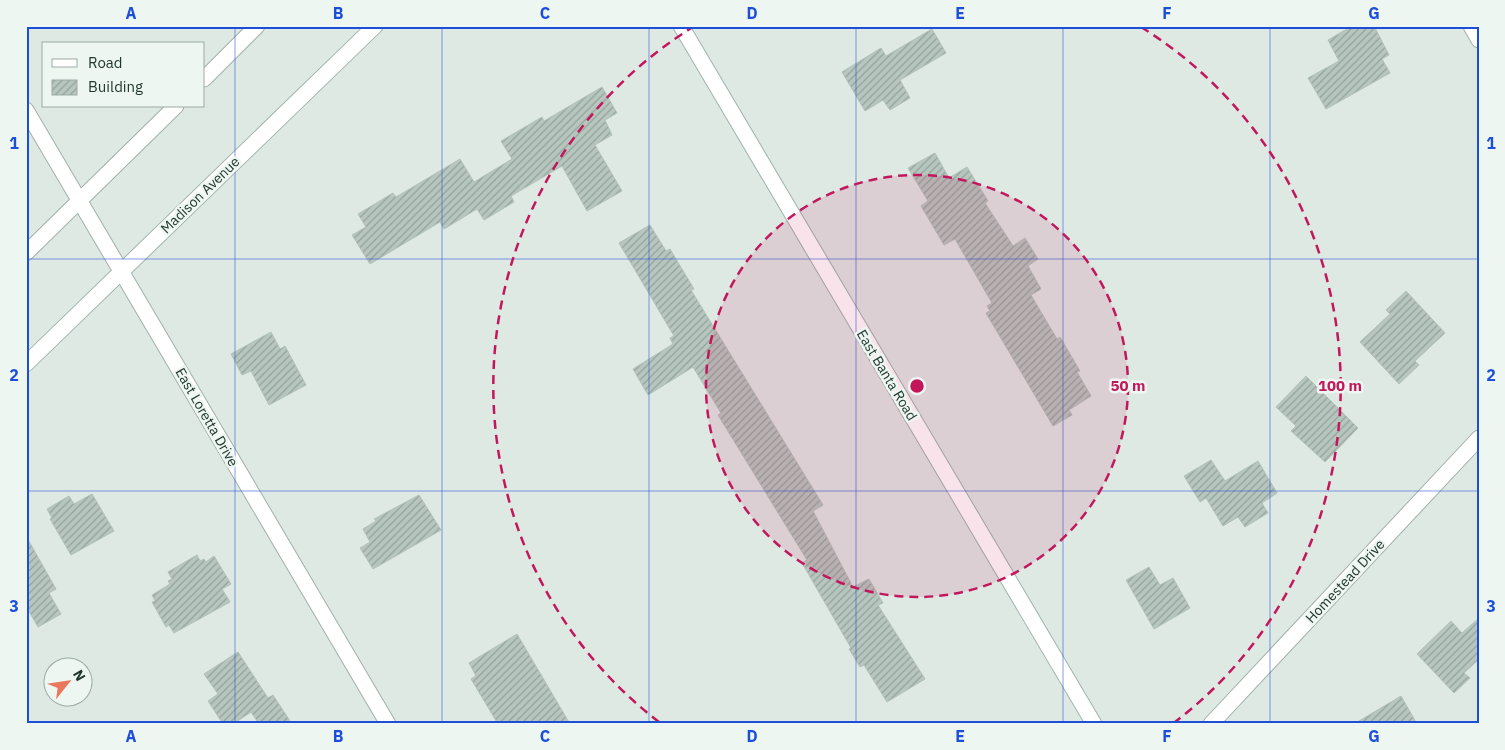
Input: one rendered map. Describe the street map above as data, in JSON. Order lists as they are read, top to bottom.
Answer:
{
  "streets": {
    "street": [
      "Madison Avenue",
      "East Banta Road",
      "East Loretta Drive",
      "Homestead Drive"
    ]
  },
  "crossings": [
    ["Madison Avenue", "East Loretta Drive"]
  ],
  "legend": ["Road", "Building"],
  "north": "top right",
  "grid": {
    "columns": [
      "A",
      "B",
      "C",
      "D",
      "E",
      "F",
      "G"
    ],
    "rows": ["1", "2", "3"]
  },
  "rings": ["50 m", "100 m"]
}
